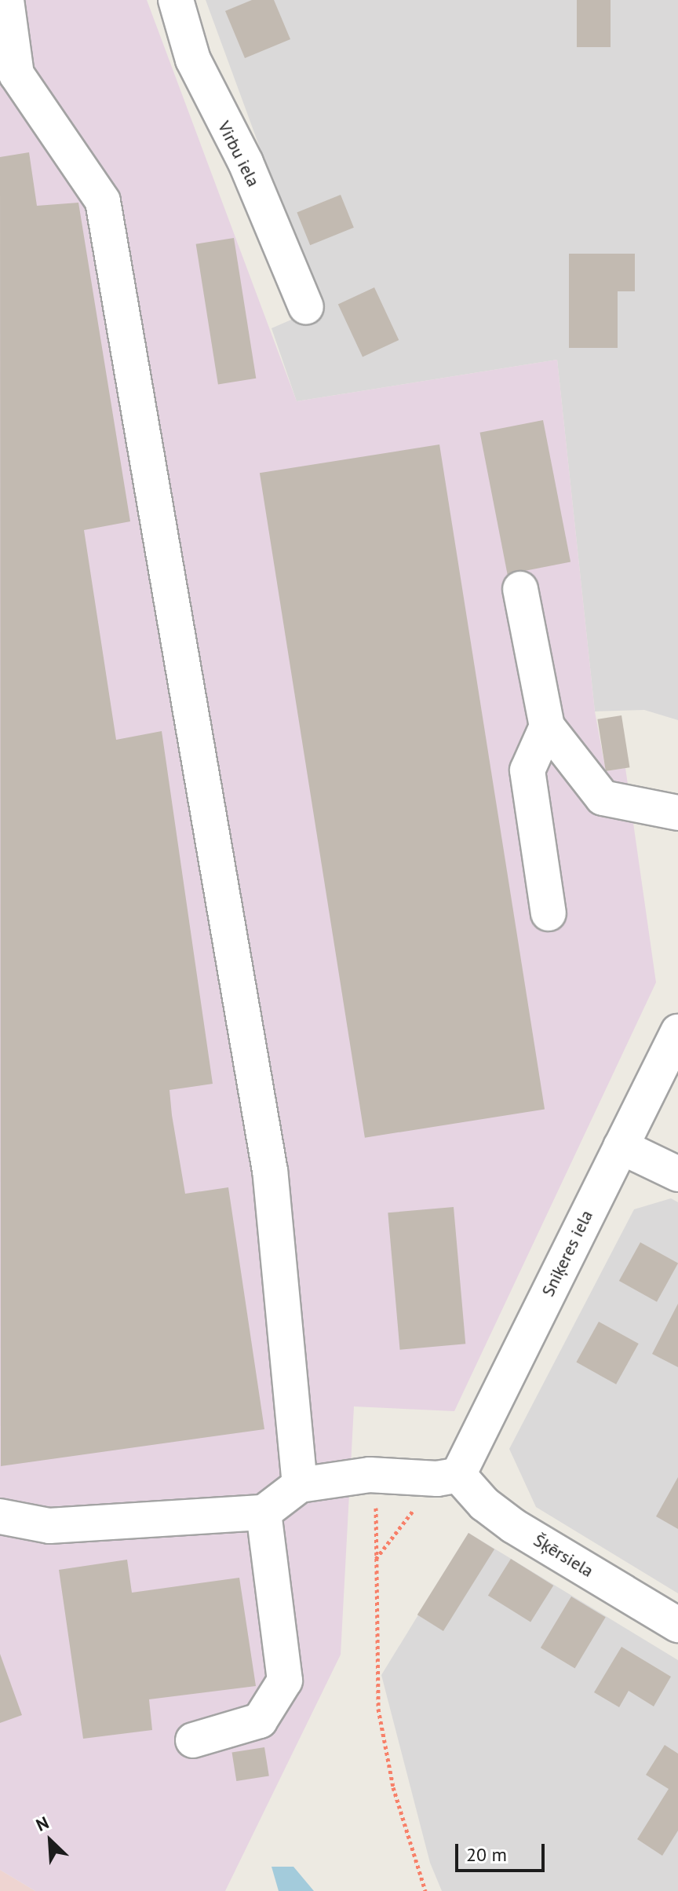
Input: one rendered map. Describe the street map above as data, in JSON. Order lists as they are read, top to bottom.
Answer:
{
  "streets": {
    "street": ["Virbu iela", "Sniķeres iela", "Šķērsiela"]
  },
  "crossings": [
    ["Sniķeres iela", "Šķērsiela"]
  ],
  "scale_bar": "20 m",
  "north": "top left"
}
